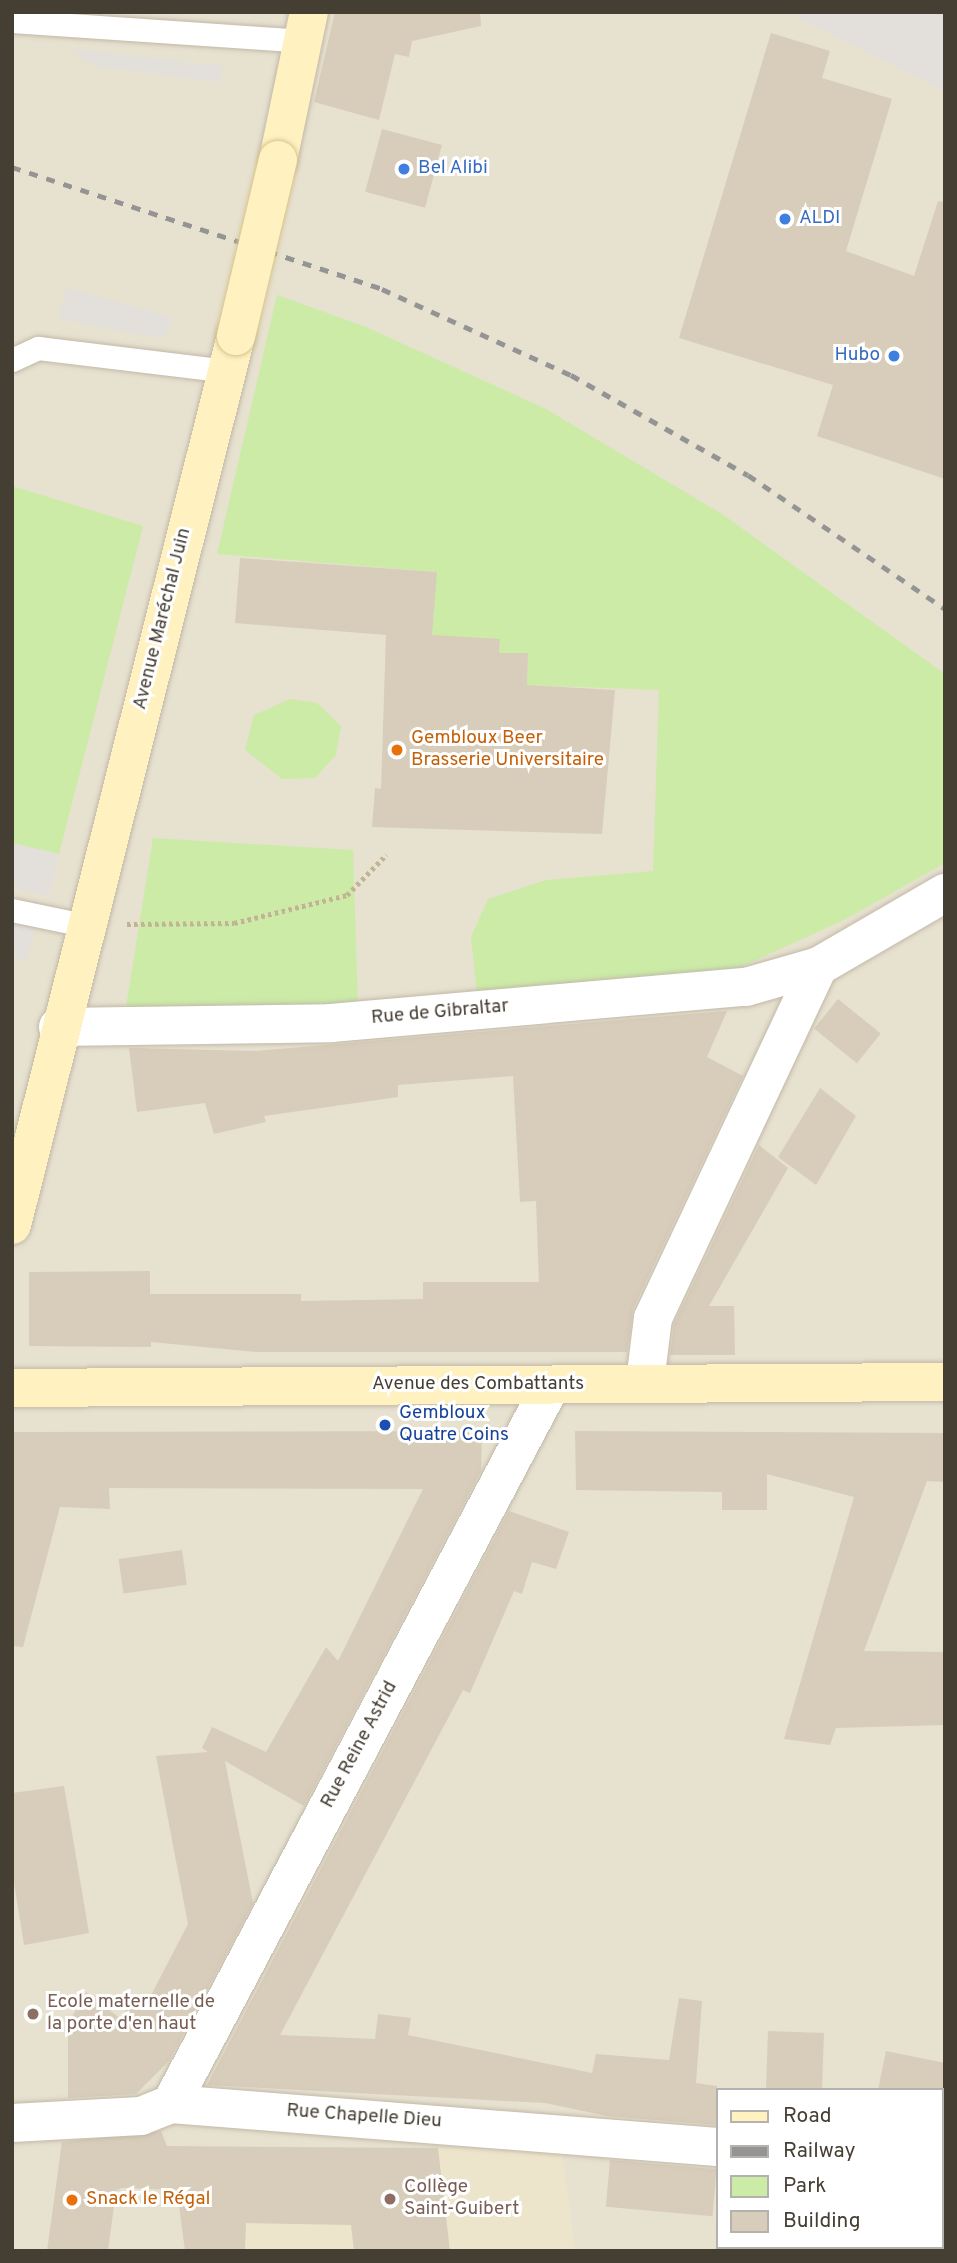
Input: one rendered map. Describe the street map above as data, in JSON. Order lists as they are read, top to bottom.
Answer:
{
  "streets": {
    "street": [
      "Avenue Maréchal Juin",
      "Rue de Gibraltar",
      "Avenue des Combattants",
      "Rue Reine Astrid",
      "Rue Chapelle Dieu"
    ]
  },
  "crossings": [
    ["Avenue Maréchal Juin", "Rue de Gibraltar"],
    ["Avenue des Combattants", "Rue Reine Astrid"],
    ["Rue Reine Astrid", "Rue Chapelle Dieu"]
  ],
  "places": [
    "Bel Alibi",
    "ALDI",
    "Hubo",
    "Gembloux Beer Brasserie Universitaire",
    "Gembloux Quatre Coins",
    "Ecole maternelle de la porte d'en haut",
    "Collège Saint-Guibert",
    "Snack le Régal"
  ],
  "legend": [
    "Road",
    "Railway",
    "Park",
    "Building"
  ]
}
